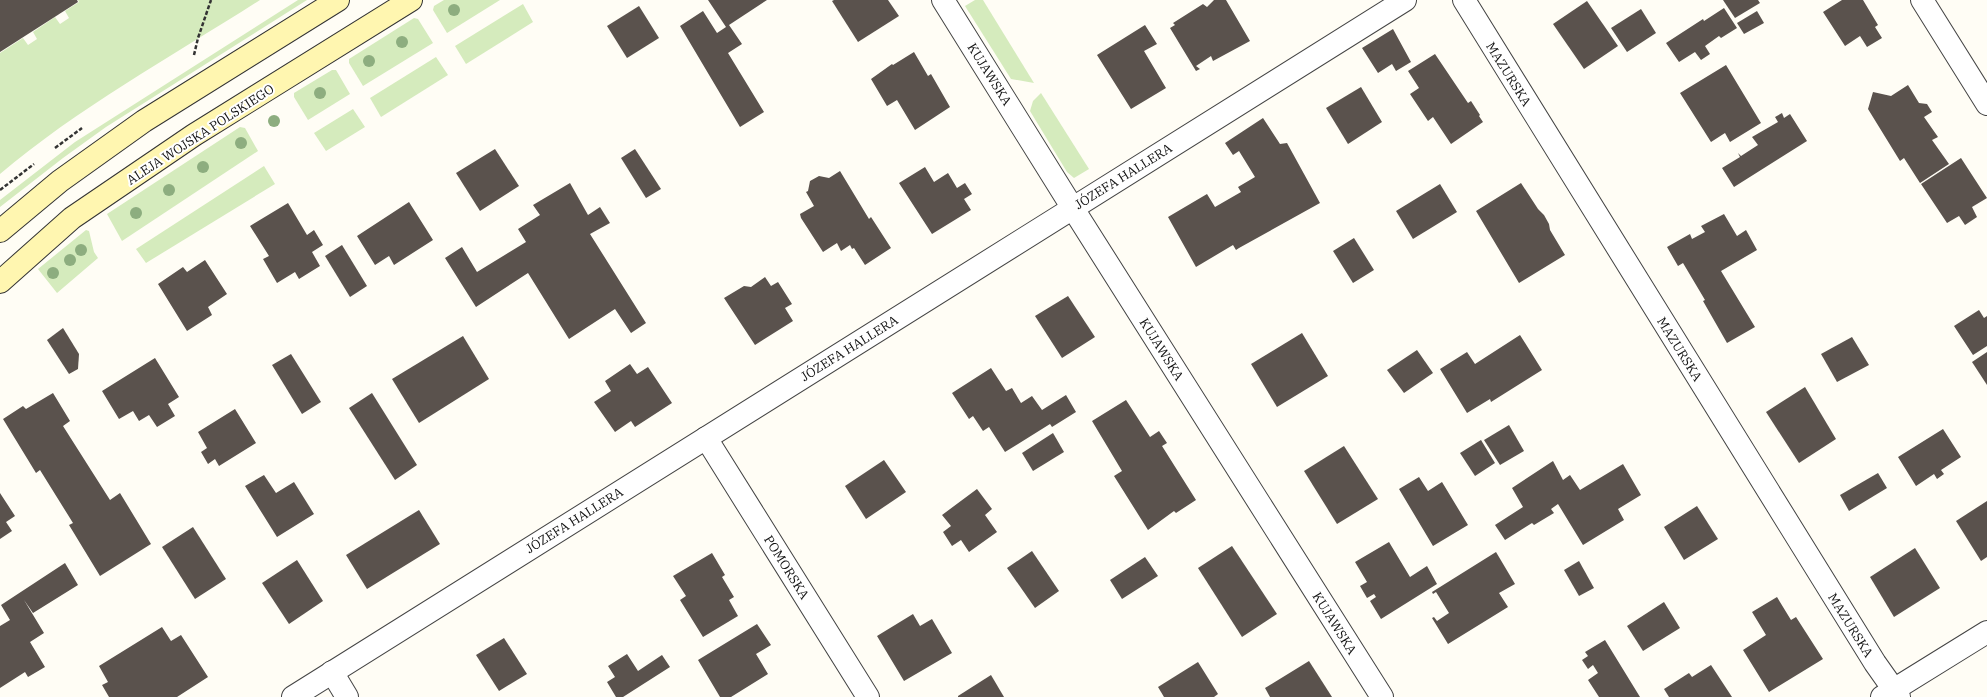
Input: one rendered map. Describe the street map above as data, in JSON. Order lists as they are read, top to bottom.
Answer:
{
  "streets": {
    "street": [
      "KUJAWSKA",
      "MAZURSKA",
      "ALEJA WOJSKA POLSKIEGO",
      "JÓZEFA HALLERA",
      "POMORSKA"
    ]
  },
  "crossings": [
    ["KUJAWSKA", "JÓZEFA HALLERA"],
    ["JÓZEFA HALLERA", "POMORSKA"]
  ]
}
